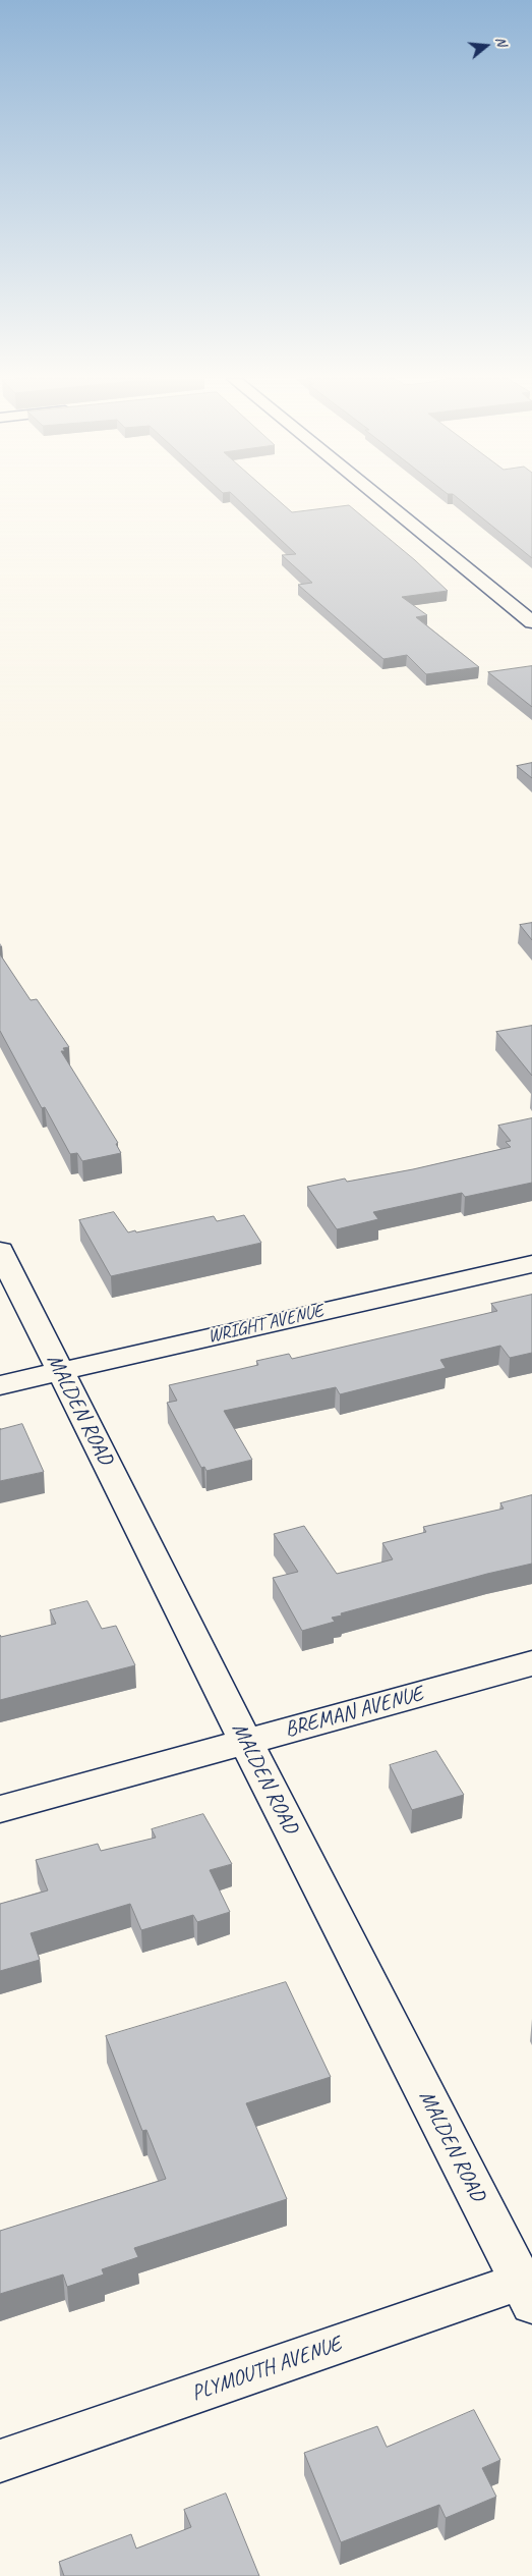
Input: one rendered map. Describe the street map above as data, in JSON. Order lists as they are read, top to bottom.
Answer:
{
  "streets": {
    "street": [
      "WRIGHT AVENUE",
      "MALDEN ROAD",
      "BREMAN AVENUE",
      "PLYMOUTH AVENUE"
    ]
  },
  "crossings": [
    ["WRIGHT AVENUE", "MALDEN ROAD"],
    ["MALDEN ROAD", "BREMAN AVENUE"],
    ["MALDEN ROAD", "PLYMOUTH AVENUE"]
  ],
  "north": "right"
}
